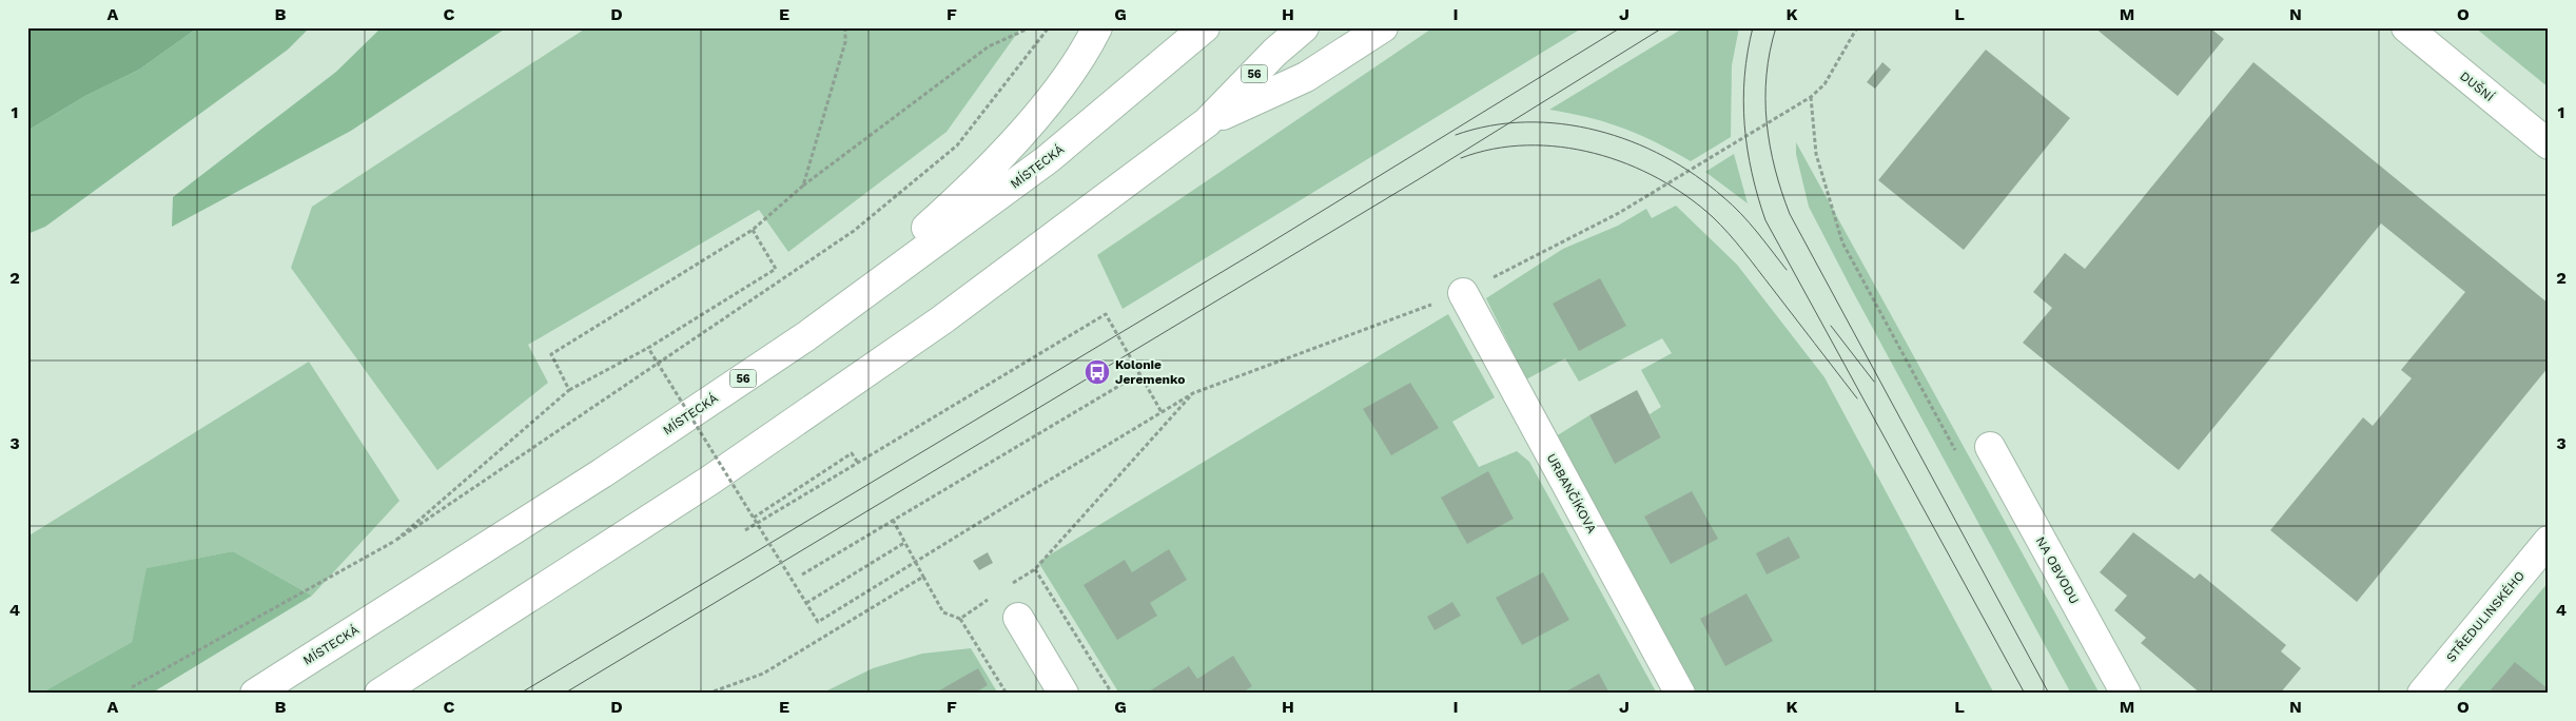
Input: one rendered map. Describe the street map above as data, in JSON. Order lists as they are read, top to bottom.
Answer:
{
  "streets": {
    "main road": [
      "56",
      "DUŠNÍ",
      "MÍSTECKÁ",
      "URBANČÍKOVA",
      "NA OBVODU",
      "STŘEDULINSKÉHO"
    ]
  },
  "places": {
    "bus stop": ["Kolonie Jeremenko"]
  },
  "grid": {
    "columns": [
      "A",
      "B",
      "C",
      "D",
      "E",
      "F",
      "G",
      "H",
      "I",
      "J",
      "K",
      "L",
      "M",
      "N",
      "O"
    ],
    "rows": [
      "1",
      "2",
      "3",
      "4"
    ]
  }
}
